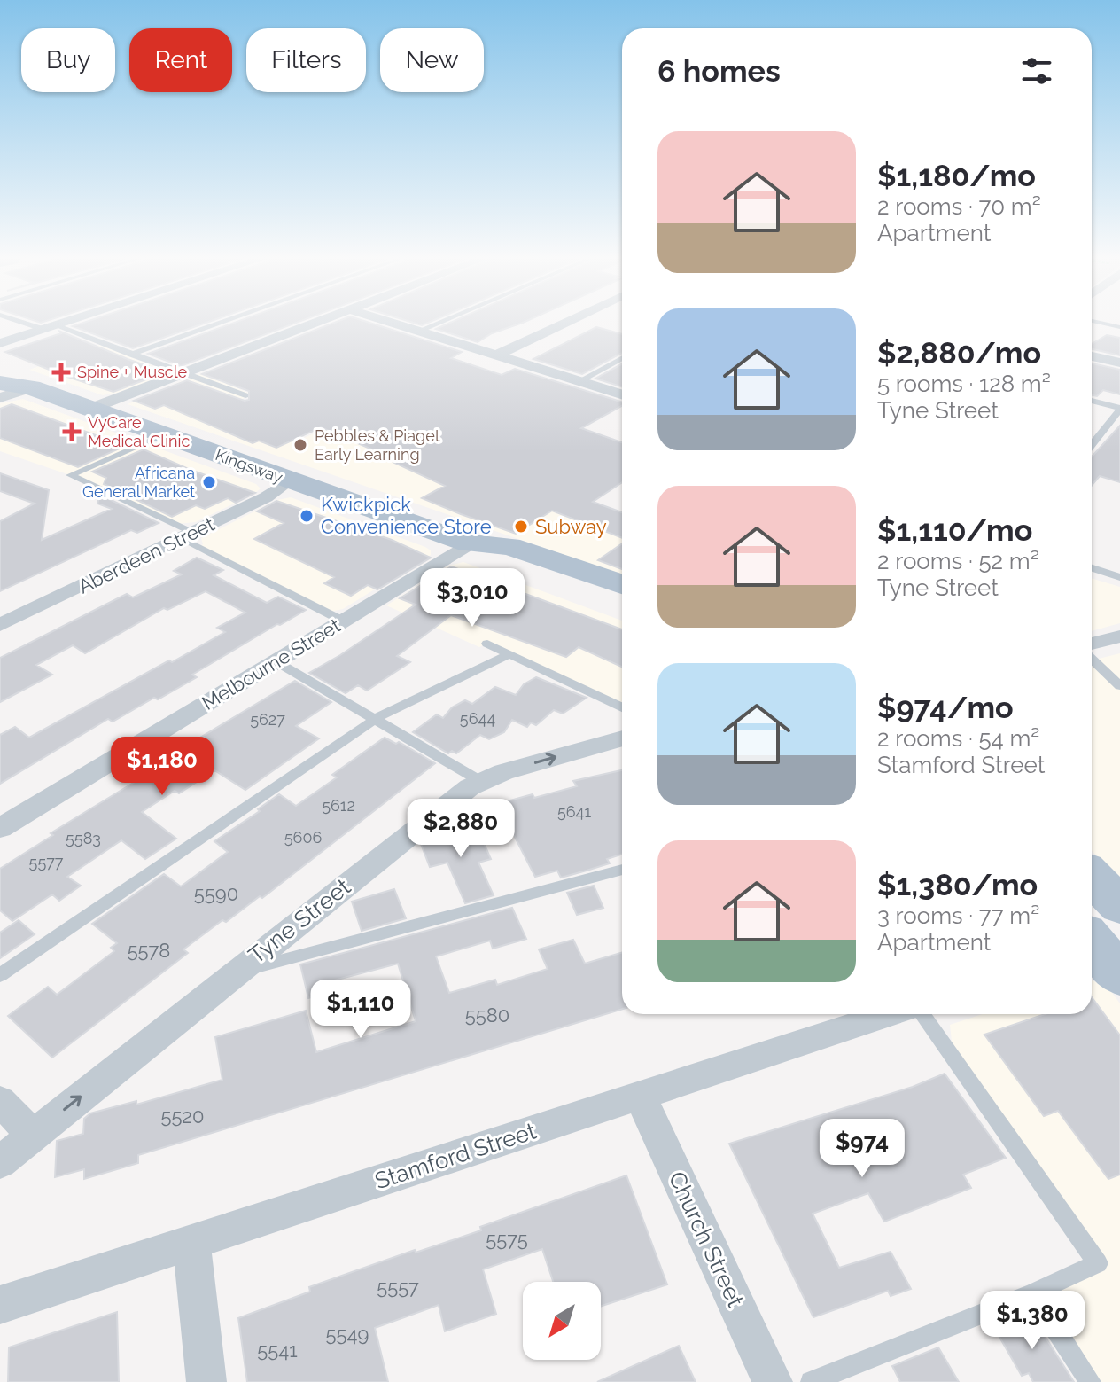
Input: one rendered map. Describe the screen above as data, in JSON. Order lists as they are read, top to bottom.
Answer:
{
  "streets": {
    "main road": ["Kingsway"],
    "street": [
      "Aberdeen Street",
      "Melbourne Street",
      "Tyne Street",
      "Stamford Street",
      "Church Street"
    ]
  },
  "crossings": [
    ["Kingsway", "Aberdeen Street"],
    ["Kingsway", "Melbourne Street"],
    ["Stamford Street", "Church Street"]
  ],
  "one_way": ["Tyne Street"],
  "places": {
    "health": ["Spine + Muscle", "VyCare Medical Clinic"],
    "other": [
      "Pebbles & Piaget Early Learning",
      "Africana General Market",
      "Kwickpick Convenience Store",
      "Subway"
    ]
  },
  "house_numbers": [
    "5644",
    "5627",
    "5612",
    "5641",
    "5606",
    "5583",
    "5577",
    "5590",
    "5578",
    "5580",
    "5520",
    "5575",
    "5557",
    "5549",
    "5541"
  ],
  "north": "bottom left",
  "page": {
    "chip": [
      "Buy",
      "Rent",
      "Filters",
      "New"
    ],
    "heading": "6 homes",
    "list": [
      {
        "name": "$1,180/mo",
        "note": "2 rooms · 70 m² · Apartment"
      },
      {
        "name": "$2,880/mo",
        "note": "5 rooms · 128 m² · Tyne Street"
      },
      {
        "name": "$1,110/mo",
        "note": "2 rooms · 52 m² · Tyne Street"
      },
      {
        "name": "$974/mo",
        "note": "2 rooms · 54 m² · Stamford Street"
      },
      {
        "name": "$1,380/mo",
        "note": "3 rooms · 77 m² · Apartment"
      }
    ],
    "price": [
      "$3,010",
      "$1,180",
      "$2,880",
      "$1,110",
      "$974",
      "$1,380"
    ]
  }
}
